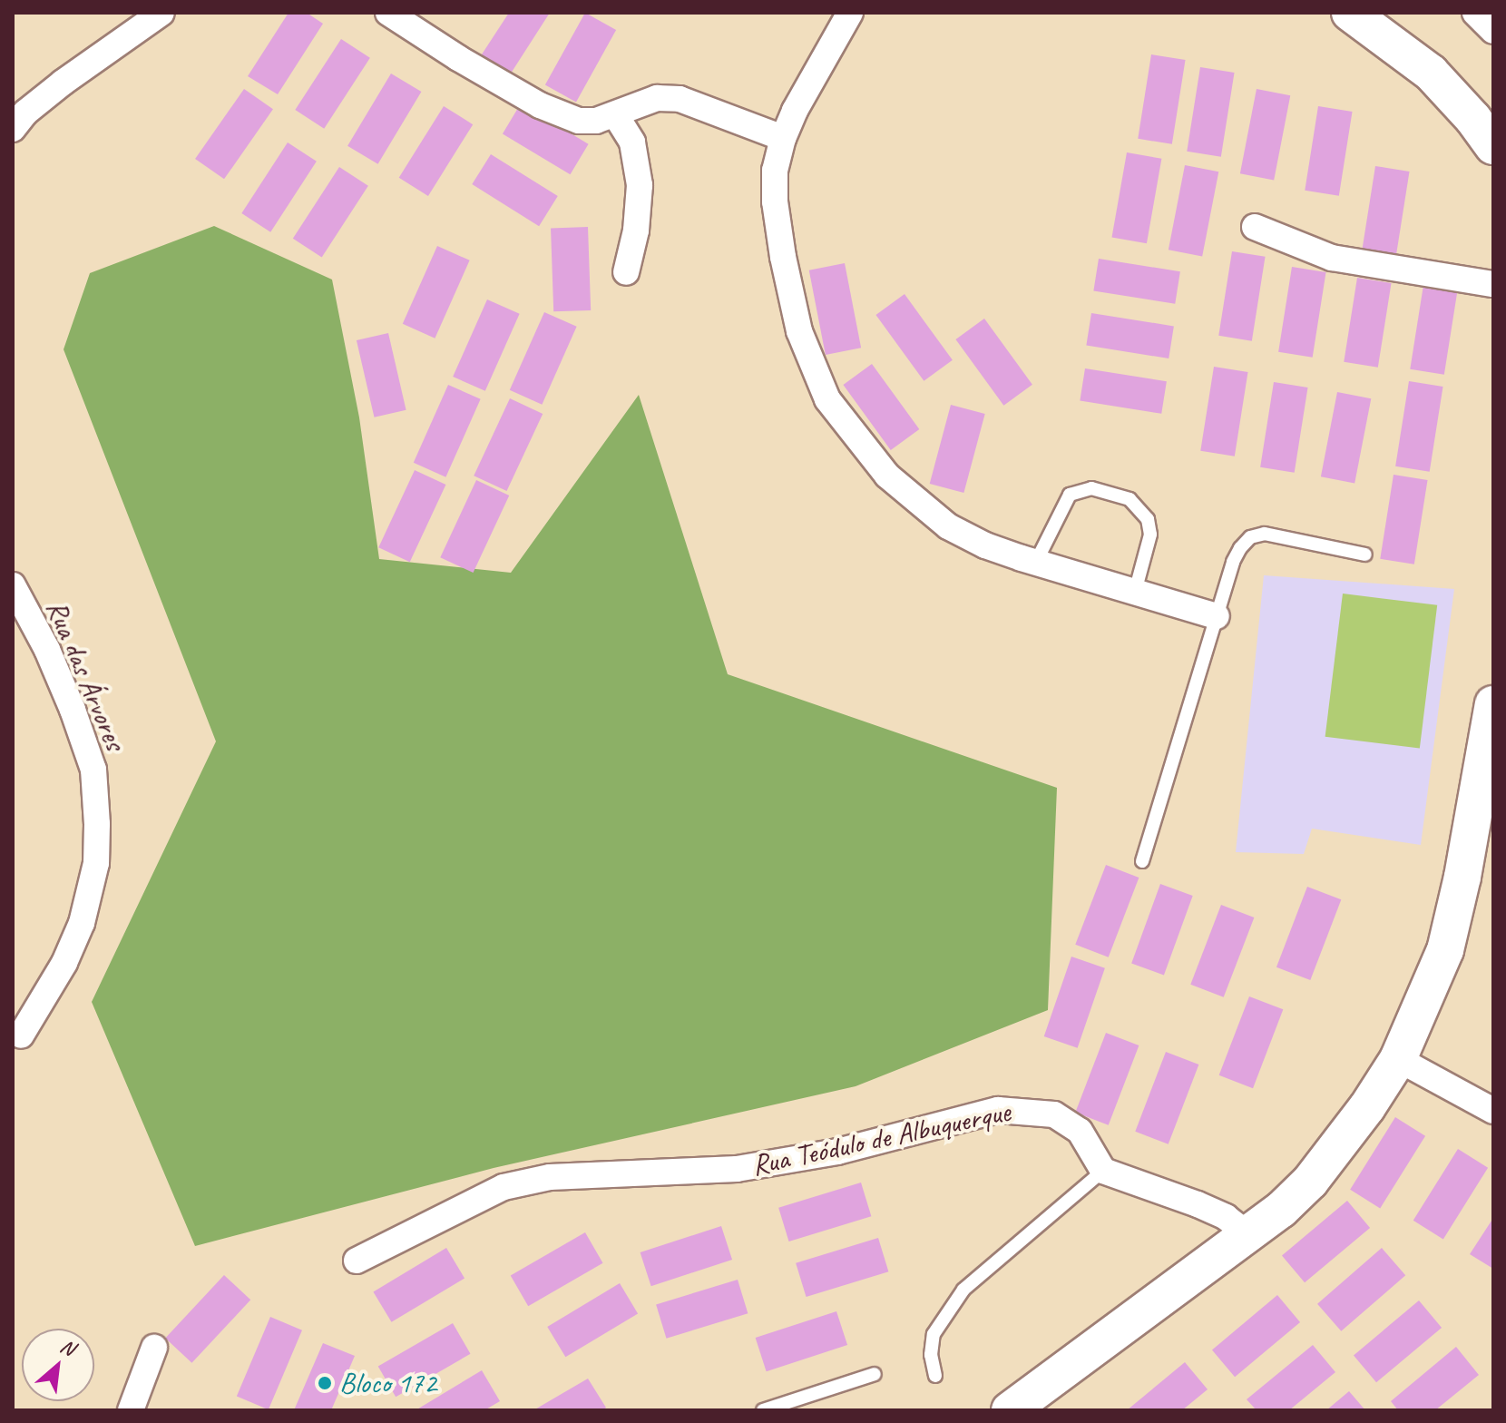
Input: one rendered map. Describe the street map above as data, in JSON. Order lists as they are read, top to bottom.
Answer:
{
  "streets": {
    "street": ["Rua das Árvores", "Rua Teódulo de Albuquerque"]
  },
  "places": ["Bloco 172"],
  "north": "top right"
}
